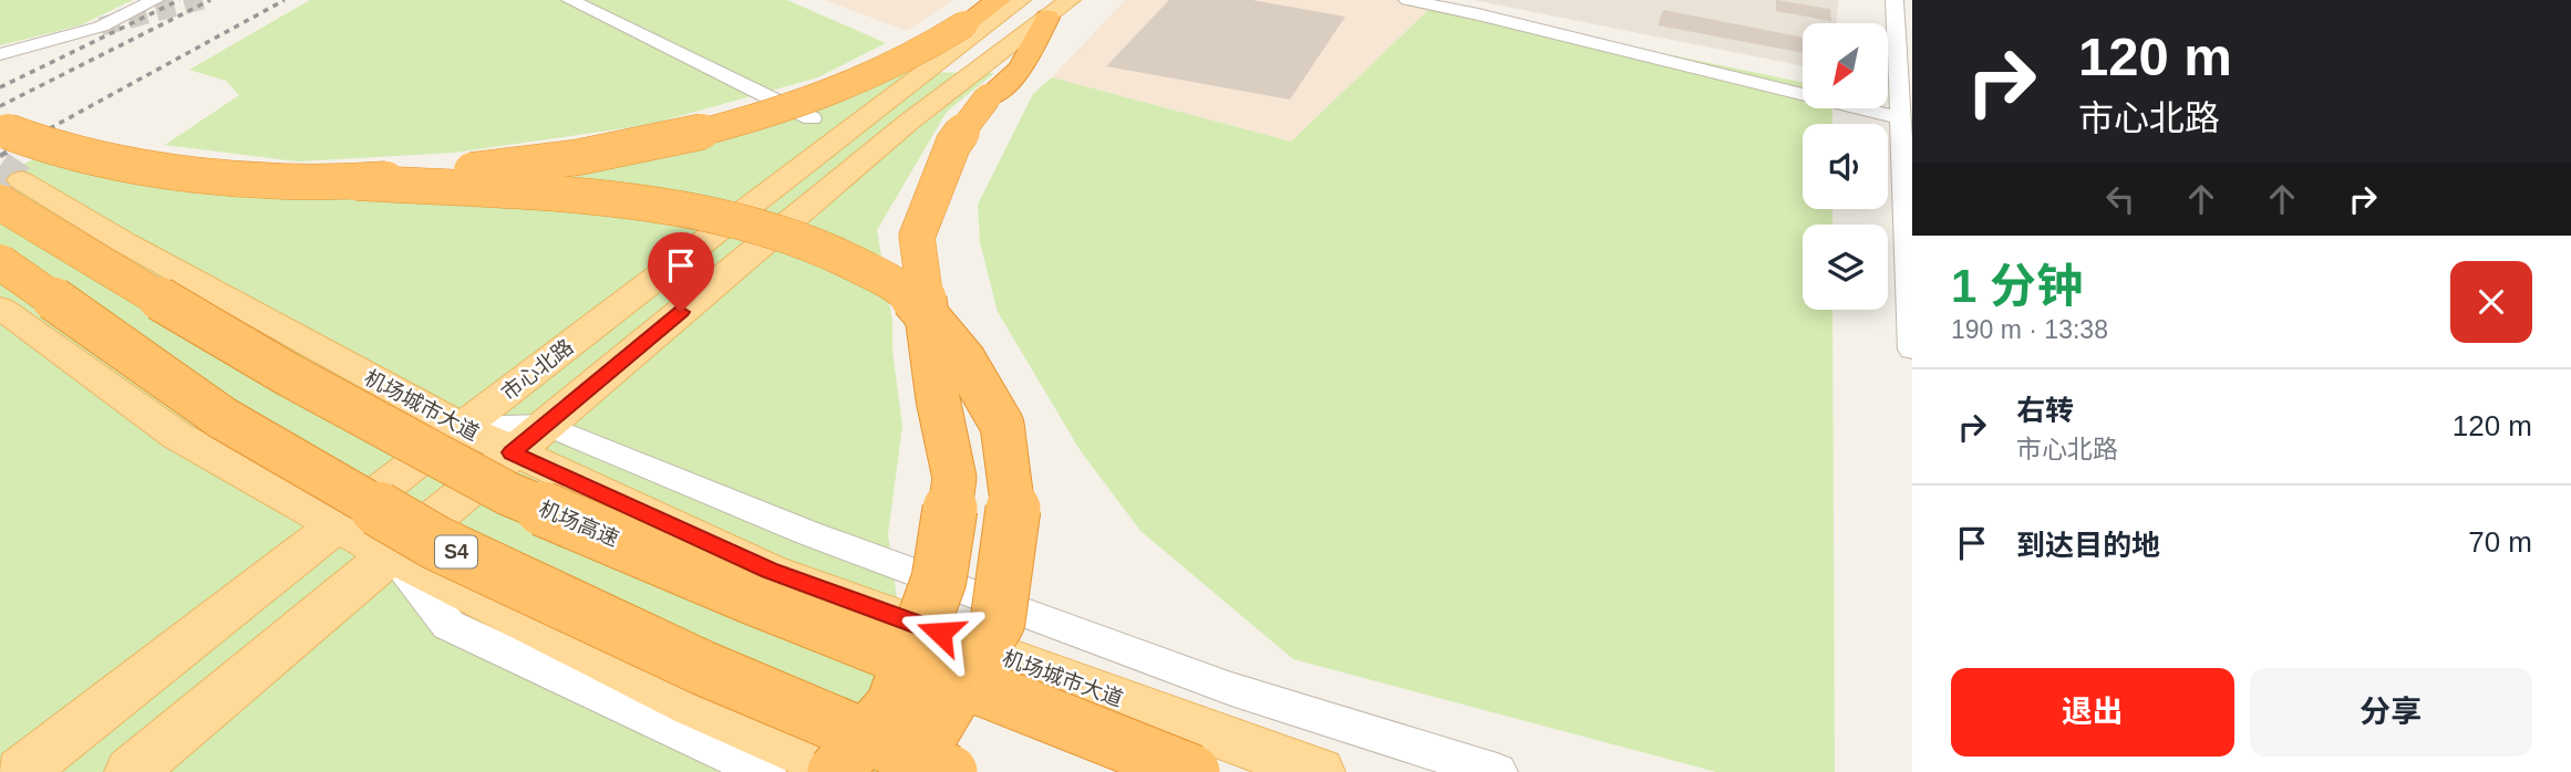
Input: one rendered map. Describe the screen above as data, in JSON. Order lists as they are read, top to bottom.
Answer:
{
  "streets": {
    "highway": ["机场高速", "S4"],
    "main road": ["市心北路", "机场城市大道"]
  },
  "crossings": [
    ["市心北路", "机场城市大道"],
    ["机场城市大道", "机场高速"]
  ],
  "north": "bottom left",
  "page": {
    "turn": ["120 m", "市心北路"],
    "heading": ["1 分钟", "190 m · 13:38"],
    "list": [
      {
        "name": "右转",
        "note": "市心北路",
        "value": "120 m"
      },
      {
        "name": "到达目的地",
        "value": "70 m"
      }
    ],
    "buttons": ["退出", "分享"]
  }
}
